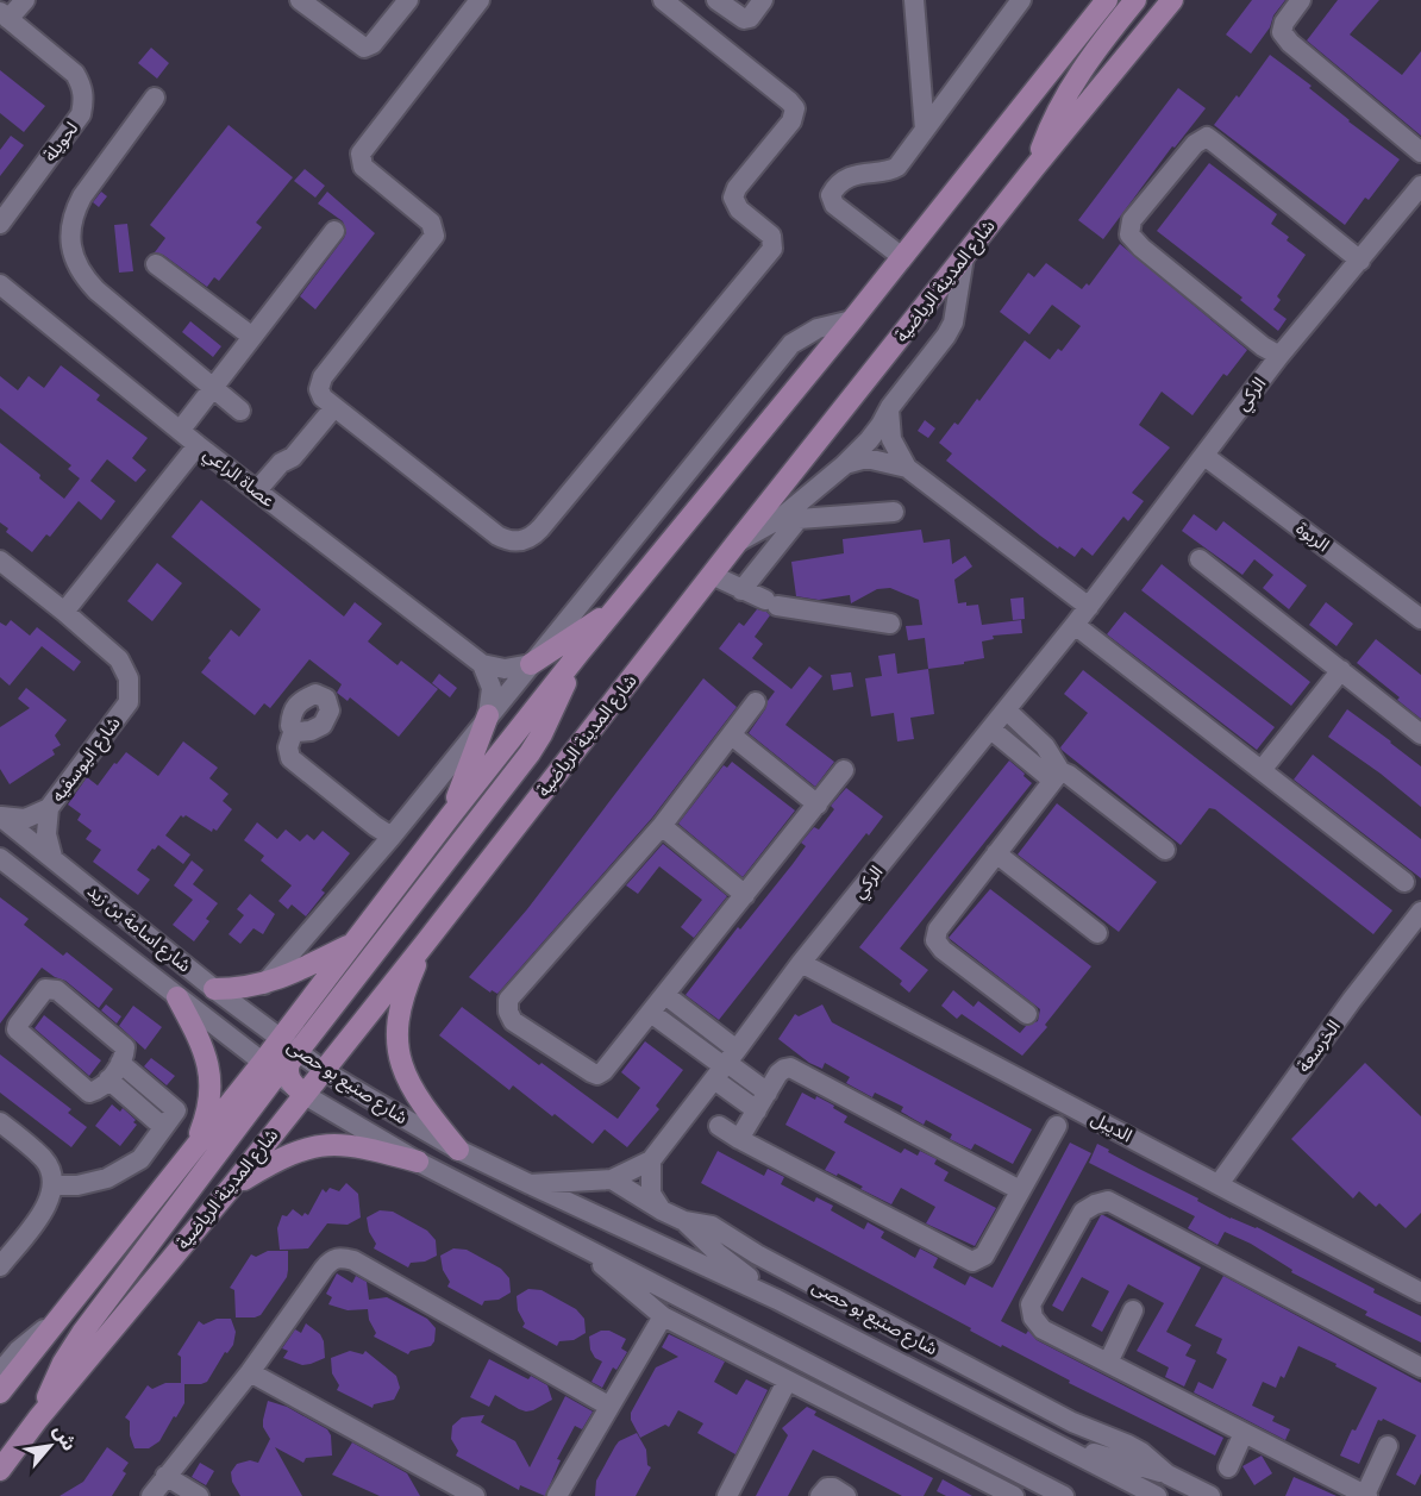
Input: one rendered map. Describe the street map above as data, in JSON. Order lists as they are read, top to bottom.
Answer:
{
  "streets": {
    "main road": ["شارع المدينة الرياضية"],
    "street": [
      "لحويلة",
      "الركي",
      "عصاة الراعي",
      "الربوة",
      "شارع اليوسفيه",
      "شارع اسامة بن زيد",
      "الخرسعة",
      "شارع صنيع بو حصى",
      "الديبل"
    ]
  },
  "crossings": [
    ["شارع المدينة الرياضية", "شارع صنيع بو حصى"],
    ["الركي", "الربوة"],
    ["الركي", "شارع صنيع بو حصى"],
    ["الركي", "الديبل"],
    ["شارع اليوسفيه", "شارع اسامة بن زيد"],
    ["شارع اسامة بن زيد", "شارع صنيع بو حصى"],
    ["الخرسعة", "الديبل"]
  ],
  "north": "top right"
}
